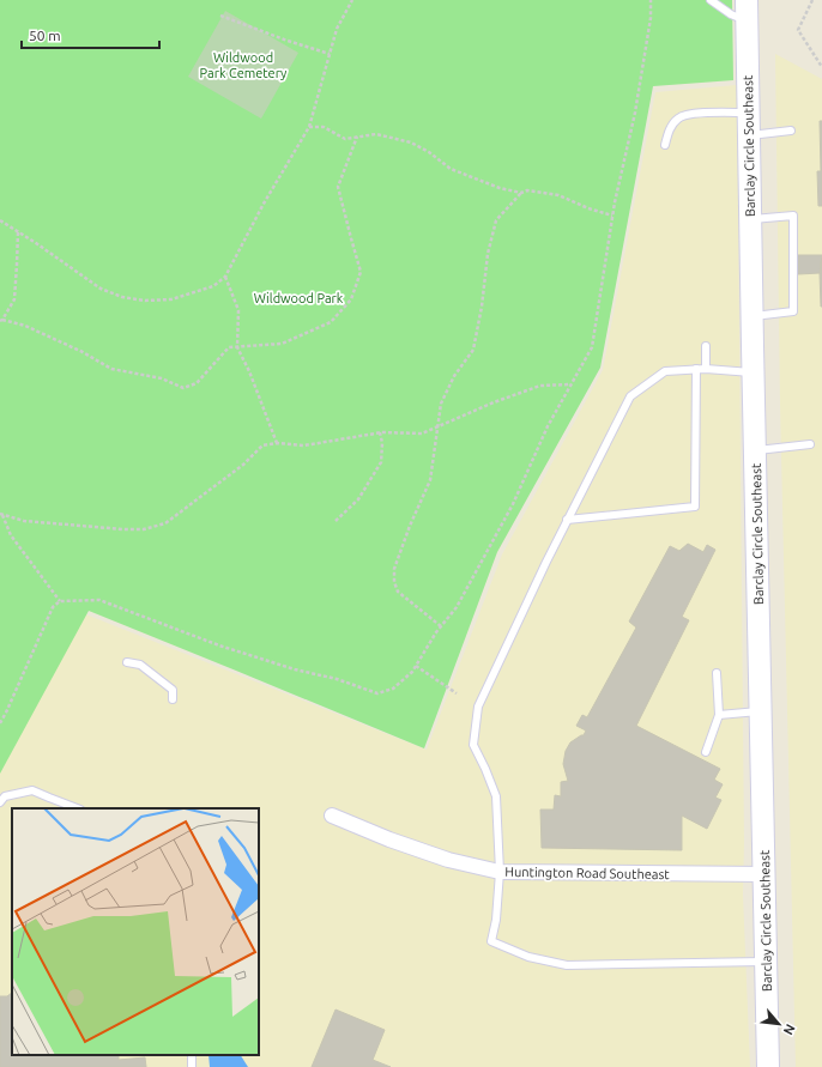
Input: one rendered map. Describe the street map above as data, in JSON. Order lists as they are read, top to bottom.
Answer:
{
  "streets": {
    "street": ["Barclay Circle Southeast", "Huntington Road Southeast"]
  },
  "crossings": [
    ["Barclay Circle Southeast", "Huntington Road Southeast"]
  ],
  "parks": ["Wildwood Park Cemetery", "Wildwood Park"],
  "scale_bar": "50 m",
  "north": "bottom right"
}
